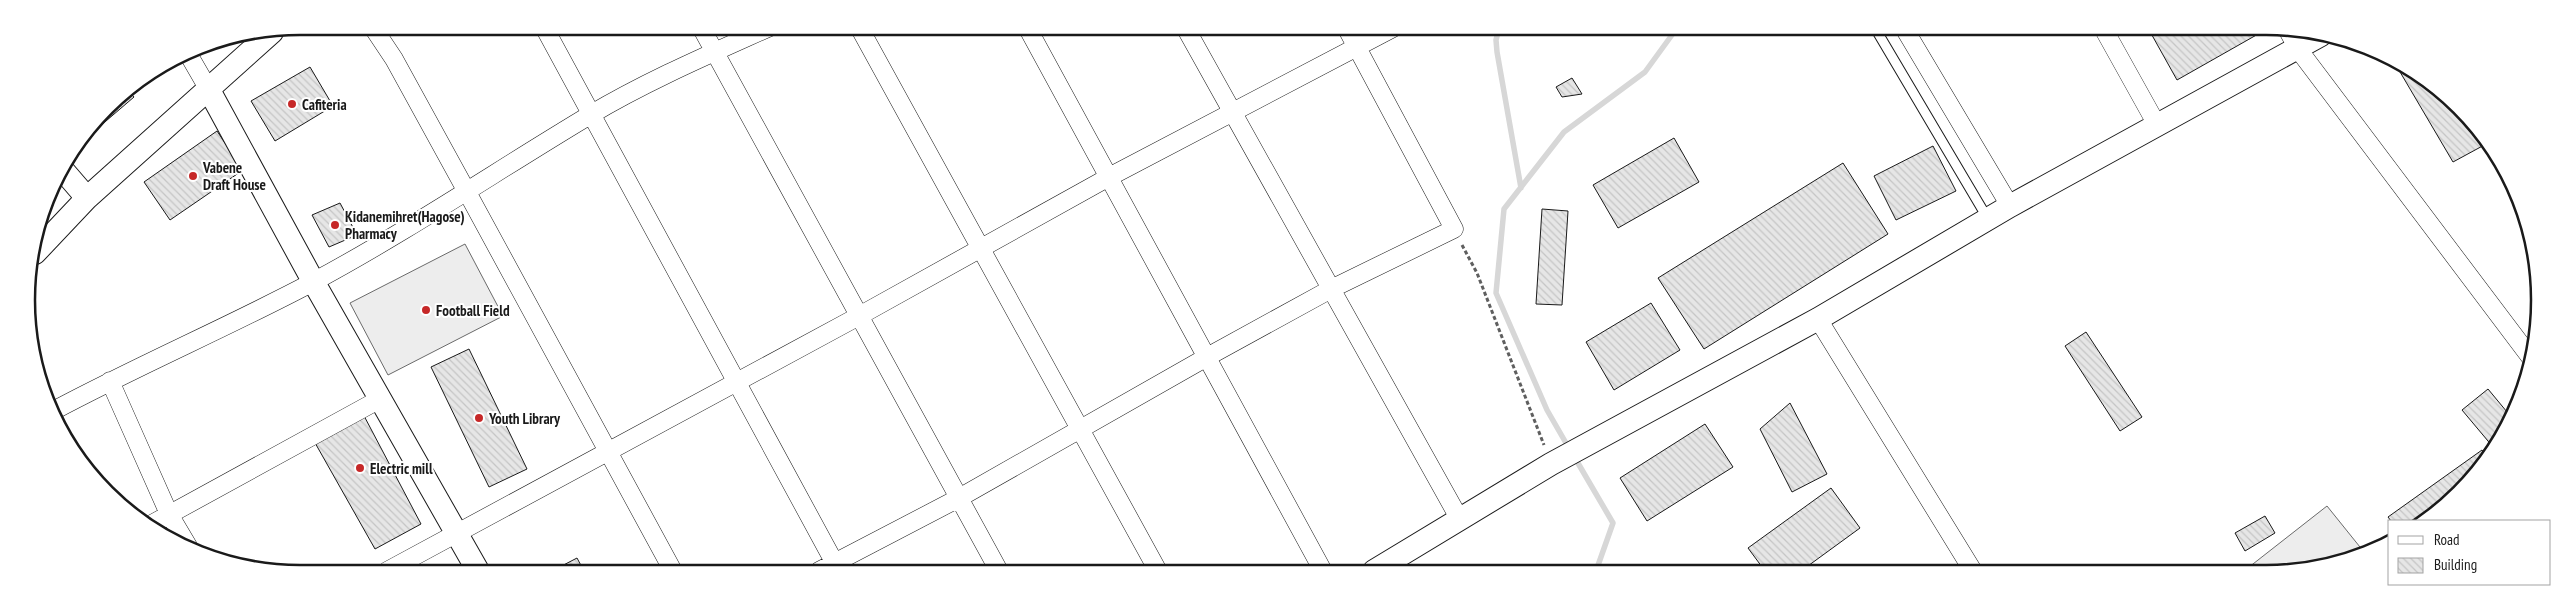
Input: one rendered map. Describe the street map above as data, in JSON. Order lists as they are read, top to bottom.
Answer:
{
  "places": [
    "Cafiteria",
    "Vabene Draft House",
    "Kidanemihret(Hagose) Pharmacy",
    "Football Field",
    "Youth Library",
    "Electric mill"
  ],
  "legend": ["Road", "Building"]
}
